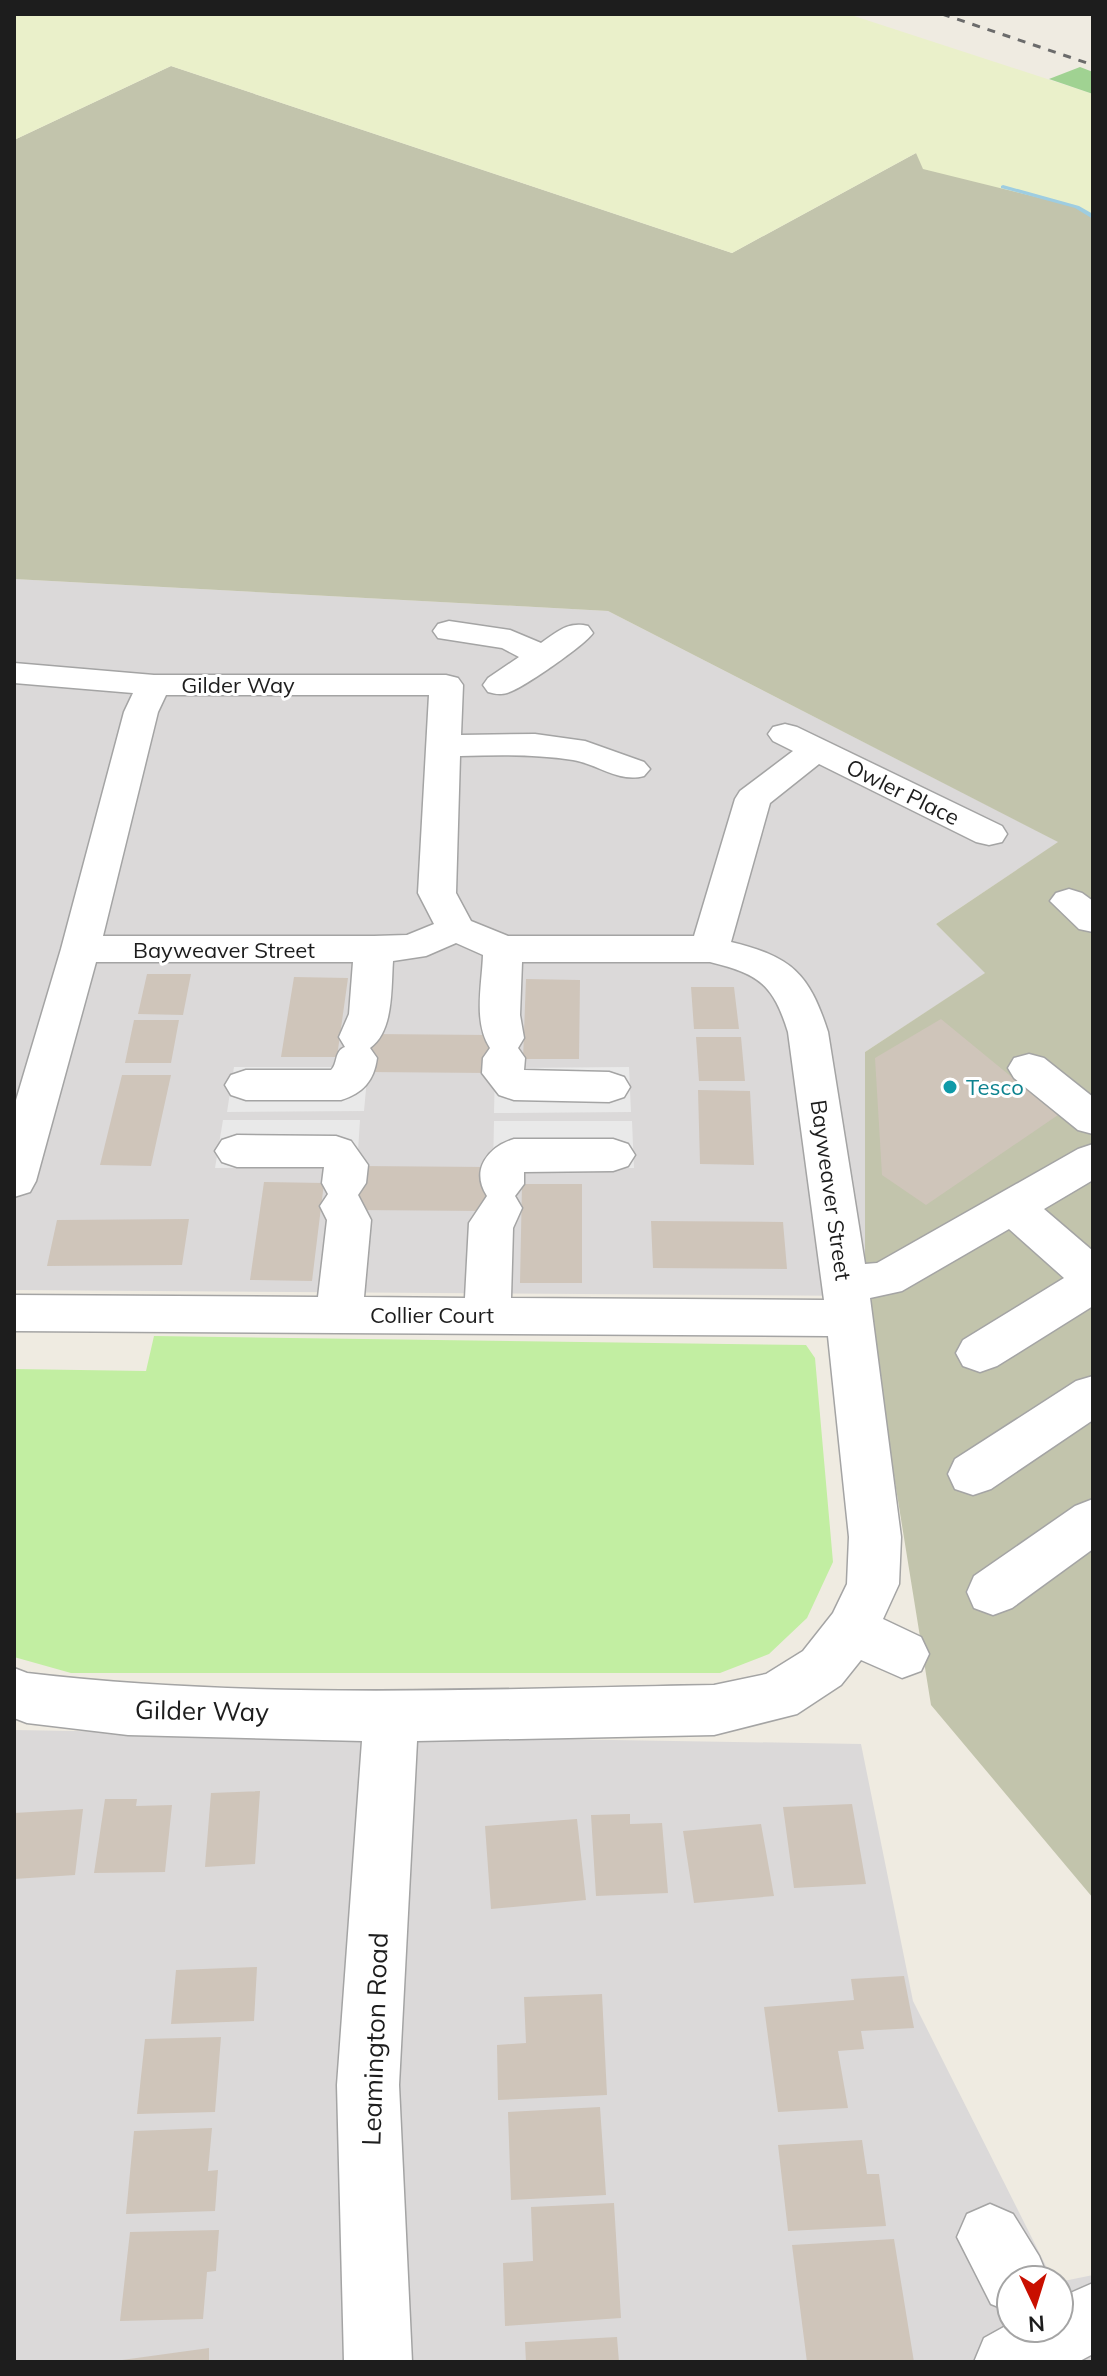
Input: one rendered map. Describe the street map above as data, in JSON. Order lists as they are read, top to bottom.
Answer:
{
  "streets": {
    "street": [
      "Gilder Way",
      "Owler Place",
      "Bayweaver Street",
      "Collier Court",
      "Leamington Road"
    ]
  },
  "crossings": [
    ["Gilder Way", "Bayweaver Street"],
    ["Gilder Way", "Leamington Road"],
    ["Owler Place", "Bayweaver Street"],
    ["Bayweaver Street", "Collier Court"],
    ["Bayweaver Street", "Leamington Road"]
  ],
  "places": ["Tesco"],
  "north": "bottom"
}
